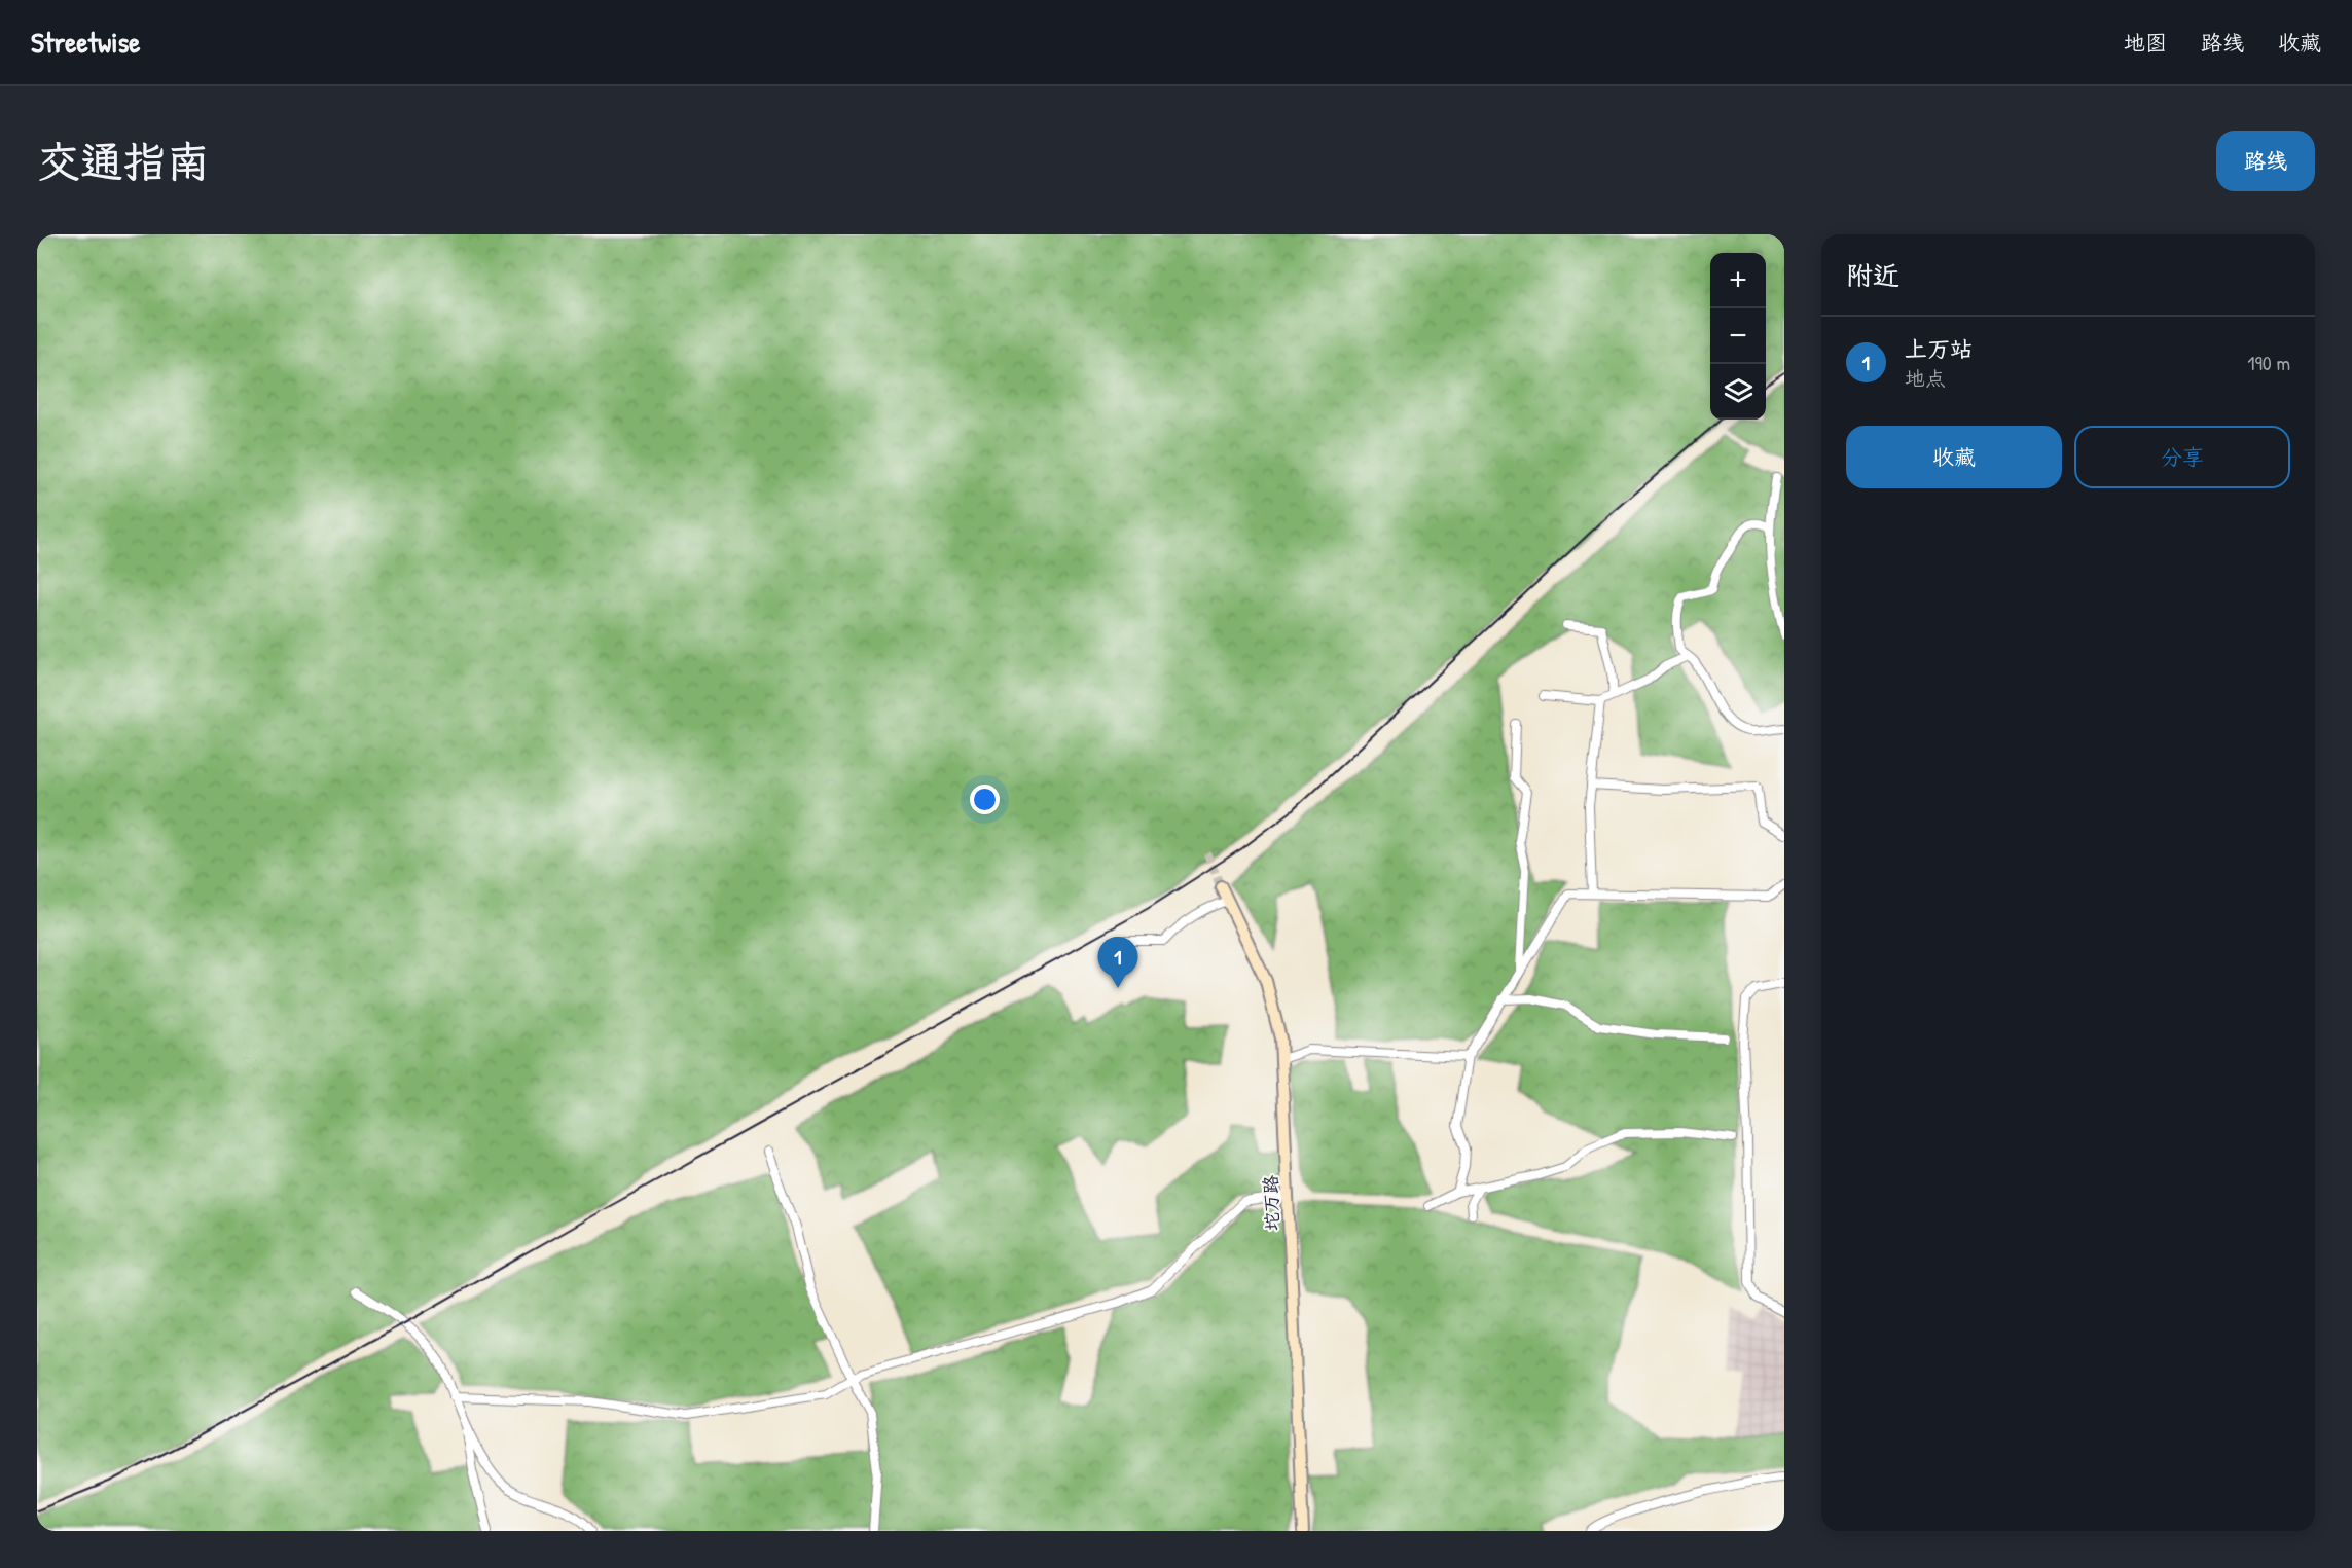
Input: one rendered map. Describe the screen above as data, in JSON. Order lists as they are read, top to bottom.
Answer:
{
  "streets": {
    "main road": ["坨万路"]
  },
  "page": {
    "header": "Streetwise",
    "nav": ["地图", "路线", "收藏"],
    "buttons": [
      "路线",
      ["收藏", "分享"]
    ],
    "title": "交通指南",
    "heading": "附近",
    "map_buttons": ["+", "−"],
    "list": [
      {
        "mark": "1",
        "name": "上万站",
        "note": "地点",
        "value": "190 m"
      }
    ],
    "pins": "1"
  }
}
